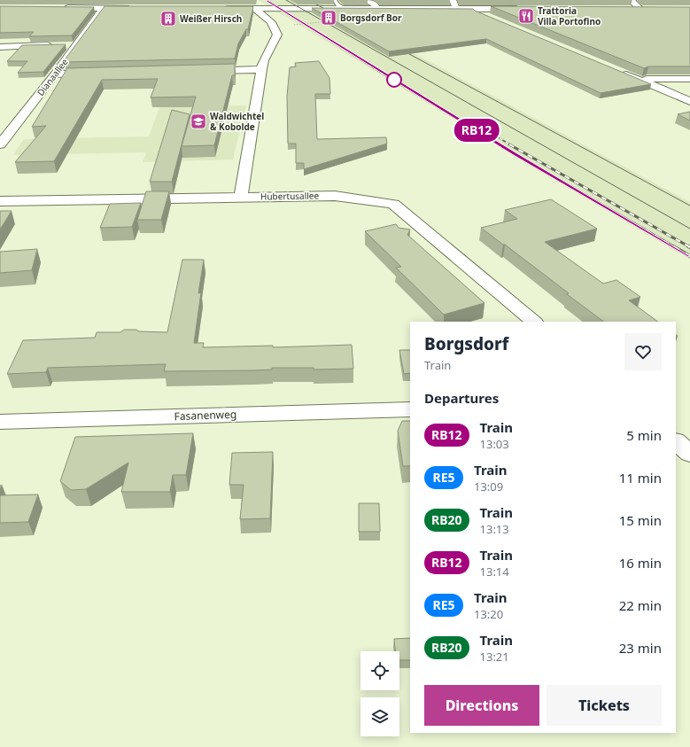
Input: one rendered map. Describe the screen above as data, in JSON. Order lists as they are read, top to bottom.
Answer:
{
  "streets": {
    "street": ["Dianaallee", "Hubertusallee", "Fasanenweg"]
  },
  "places": {
    "restaurant": ["Trattoria Villa Portofino"],
    "building": ["Borgsdorf Bor", "Weißer Hirsch"],
    "school or university": ["Waldwichtel & Kobolde"]
  },
  "page": {
    "on_map": "RB12",
    "heading": [
      ["Borgsdorf", "Train"],
      "Departures"
    ],
    "list": [
      {
        "mark": "RB12",
        "name": "Train",
        "note": "13:03",
        "value": "5 min"
      },
      {
        "mark": "RE5",
        "name": "Train",
        "note": "13:09",
        "value": "11 min"
      },
      {
        "mark": "RB20",
        "name": "Train",
        "note": "13:13",
        "value": "15 min"
      },
      {
        "mark": "RB12",
        "name": "Train",
        "note": "13:14",
        "value": "16 min"
      },
      {
        "mark": "RE5",
        "name": "Train",
        "note": "13:20",
        "value": "22 min"
      },
      {
        "mark": "RB20",
        "name": "Train",
        "note": "13:21",
        "value": "23 min"
      }
    ],
    "buttons": ["Directions", "Tickets"]
  }
}
